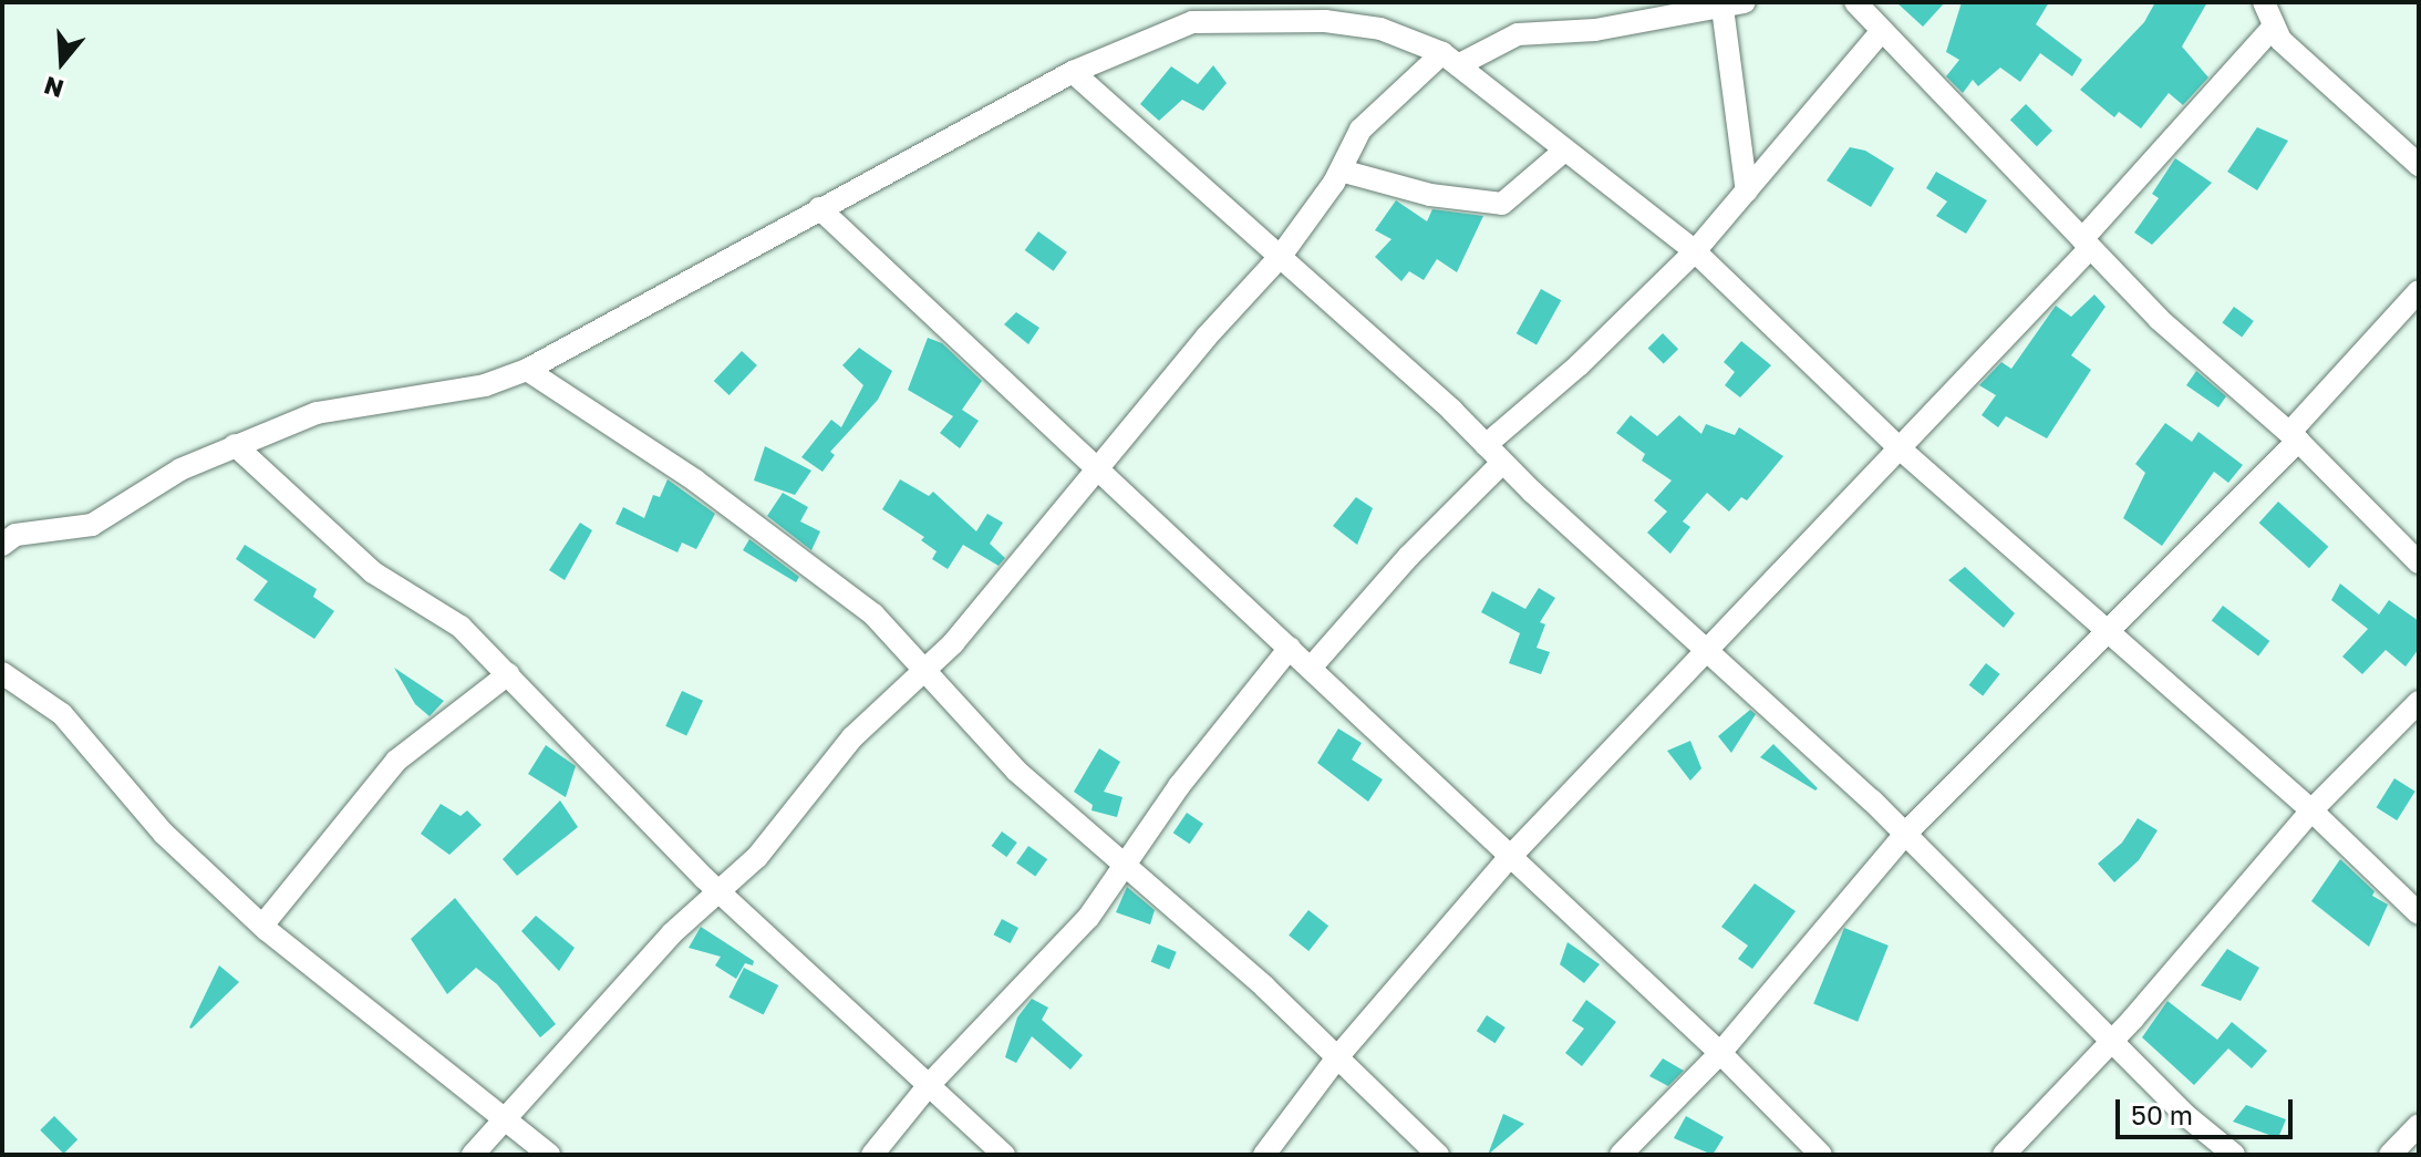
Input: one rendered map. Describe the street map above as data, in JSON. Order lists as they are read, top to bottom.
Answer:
{
  "scale_bar": "50 m",
  "north": "bottom"
}
